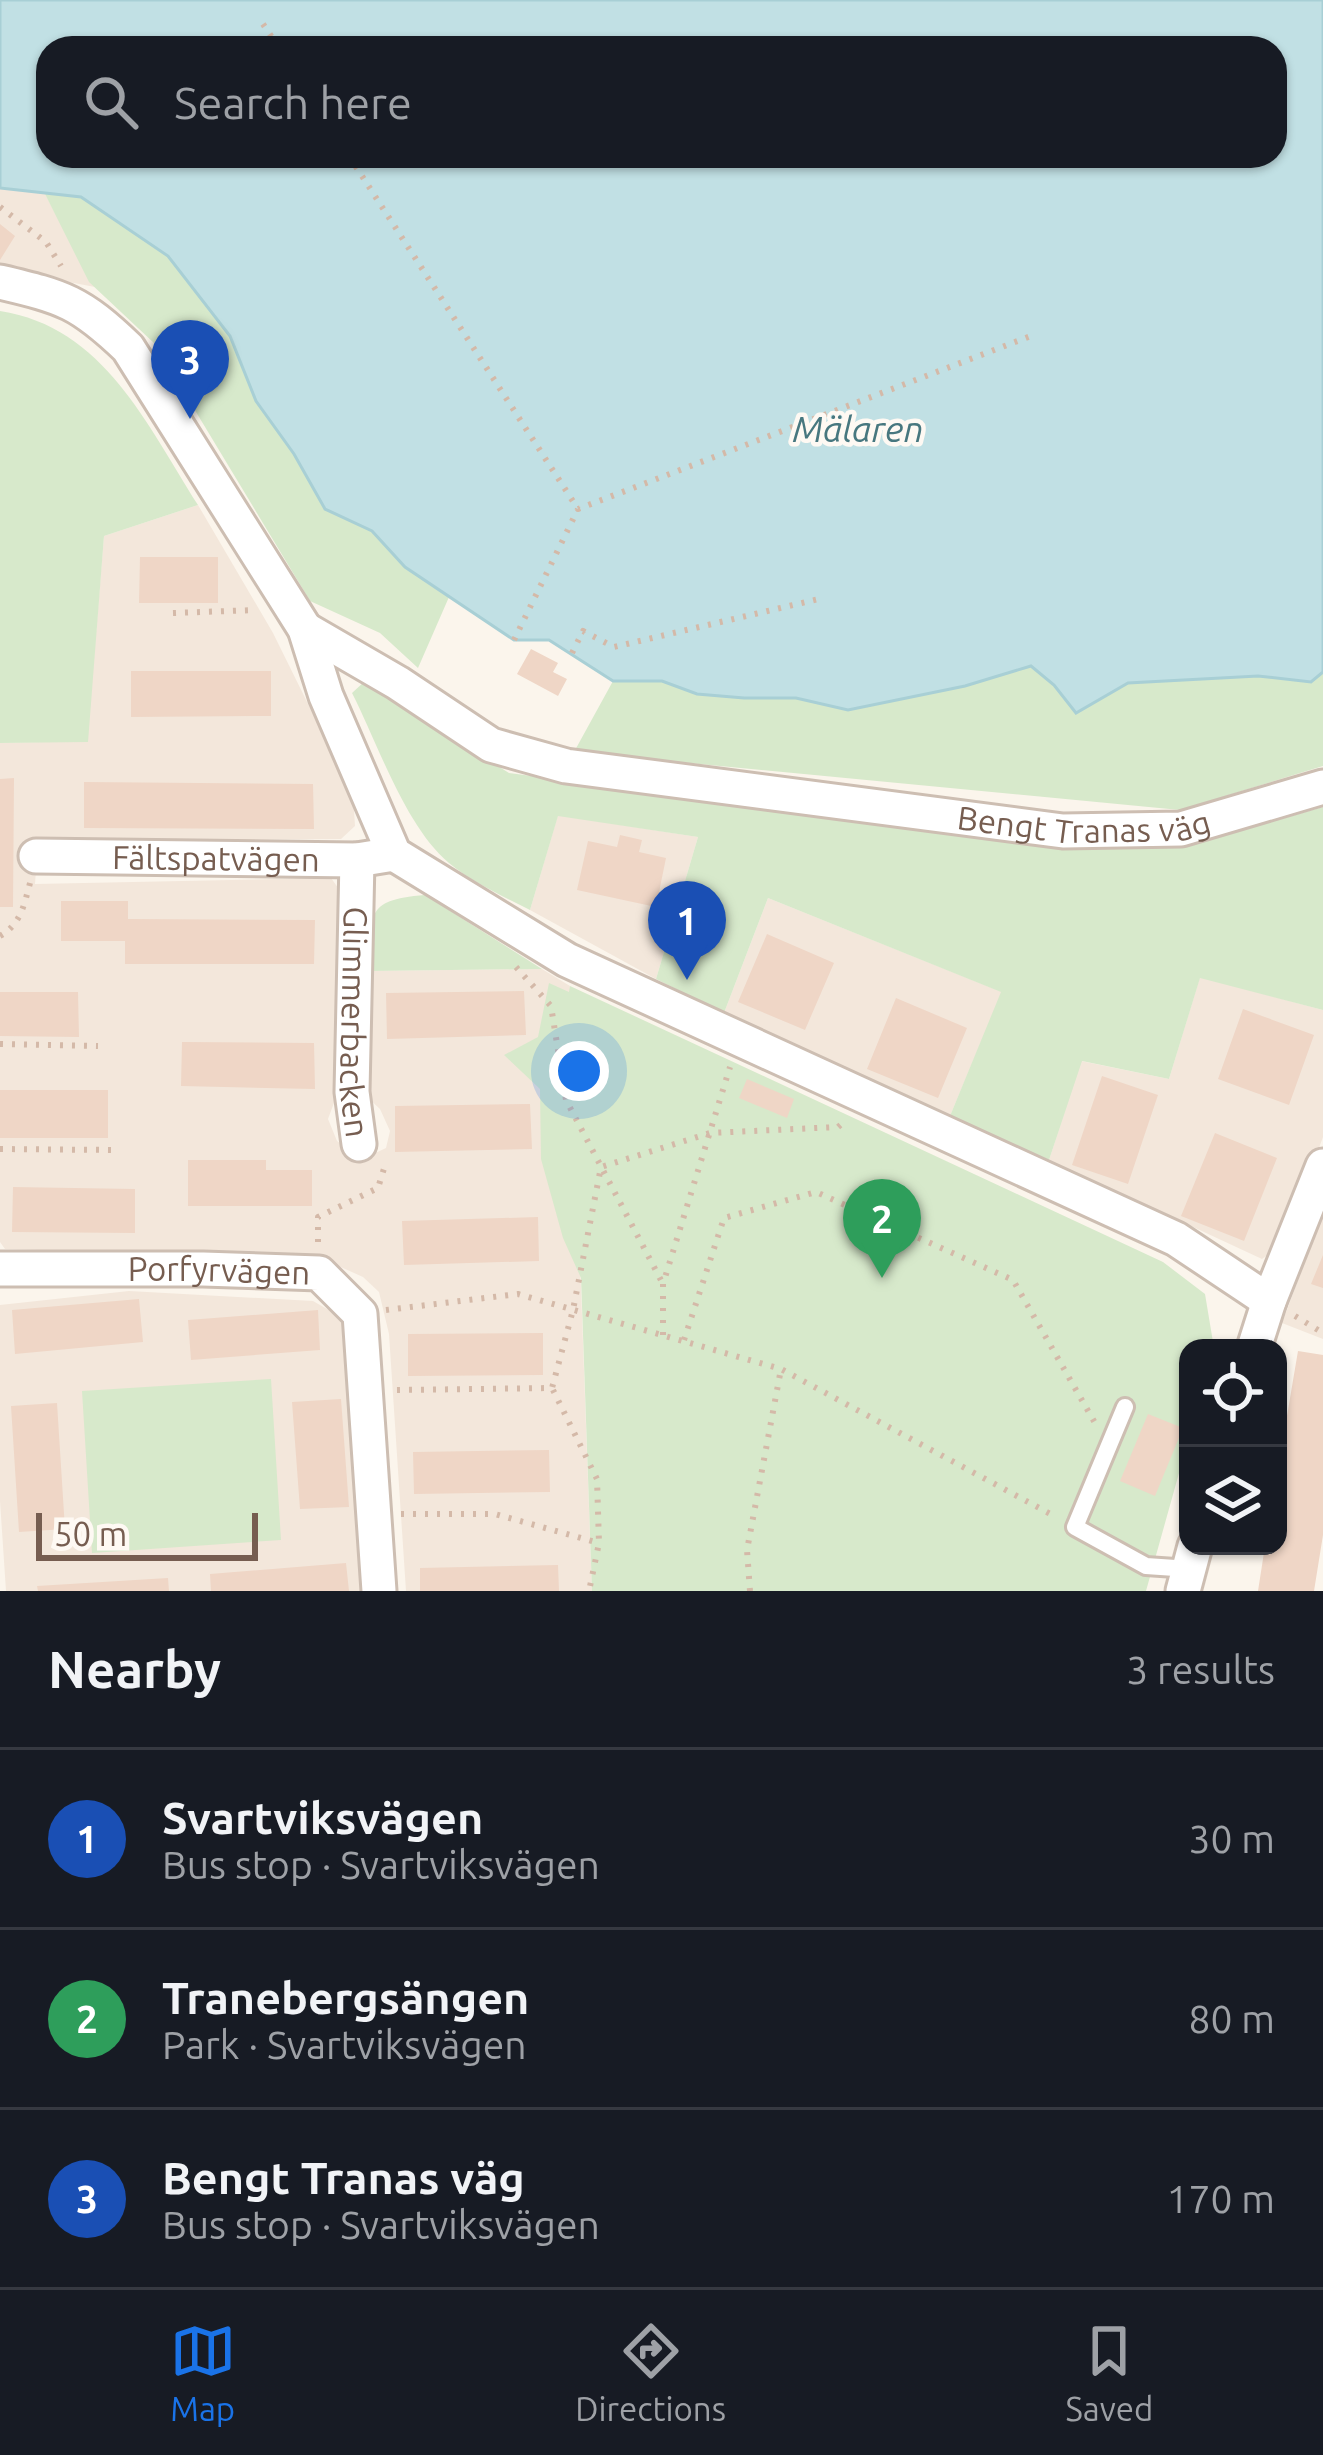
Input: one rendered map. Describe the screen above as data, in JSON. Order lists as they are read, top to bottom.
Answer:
{
  "streets": {
    "street": [
      "Bengt Tranas väg",
      "Fältspatvägen",
      "Glimmerbacken",
      "Porfyrvägen"
    ]
  },
  "crossings": [
    ["Fältspatvägen", "Glimmerbacken"],
    ["Glimmerbacken", "Porfyrvägen"]
  ],
  "water": ["Mälaren"],
  "scale_bar": "50 m",
  "page": {
    "search": "Search here",
    "pins": ["3", "1", "2"],
    "scale": "50 m",
    "heading": ["Nearby", "3 results"],
    "list": [
      {
        "mark": "1",
        "name": "Svartviksvägen",
        "note": "Bus stop · Svartviksvägen",
        "value": "30 m"
      },
      {
        "mark": "2",
        "name": "Tranebergsängen",
        "note": "Park · Svartviksvägen",
        "value": "80 m"
      },
      {
        "mark": "3",
        "name": "Bengt Tranas väg",
        "note": "Bus stop · Svartviksvägen",
        "value": "170 m"
      }
    ],
    "nav": ["Map", "Directions", "Saved"]
  }
}
